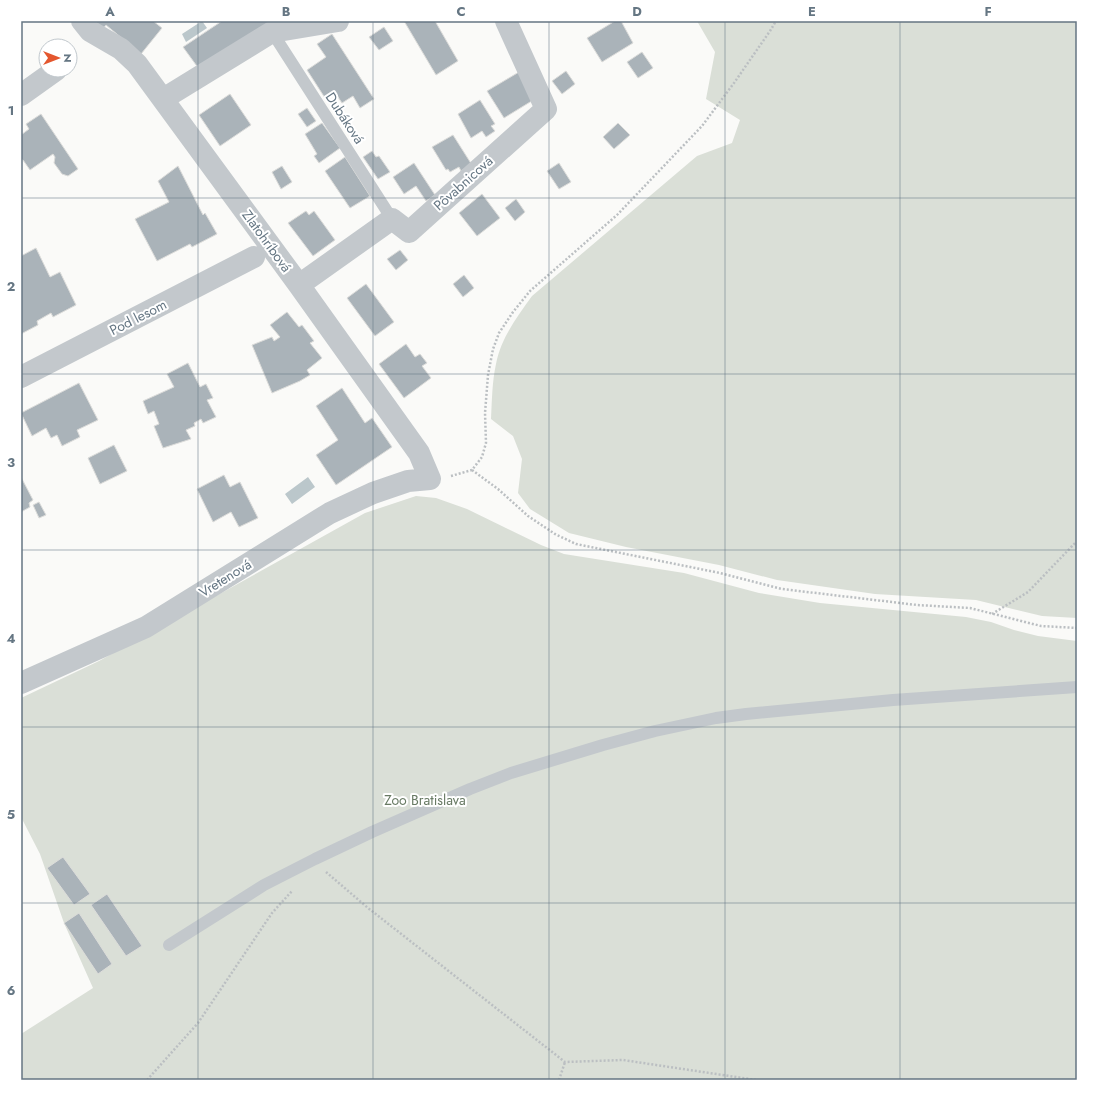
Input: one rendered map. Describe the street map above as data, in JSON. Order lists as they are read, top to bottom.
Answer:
{
  "streets": {
    "street": [
      "Pôvabnicová",
      "Zlatohríbová",
      "Pod lesom",
      "Vretenová"
    ],
    "lane": ["Dubáková"]
  },
  "crossings": [
    ["Dubáková", "Pôvabnicová"],
    ["Zlatohríbová", "Vretenová"]
  ],
  "parks": ["Zoo Bratislava"],
  "north": "right",
  "grid": {
    "columns": [
      "A",
      "B",
      "C",
      "D",
      "E",
      "F"
    ],
    "rows": [
      "1",
      "2",
      "3",
      "4",
      "5",
      "6"
    ]
  }
}
